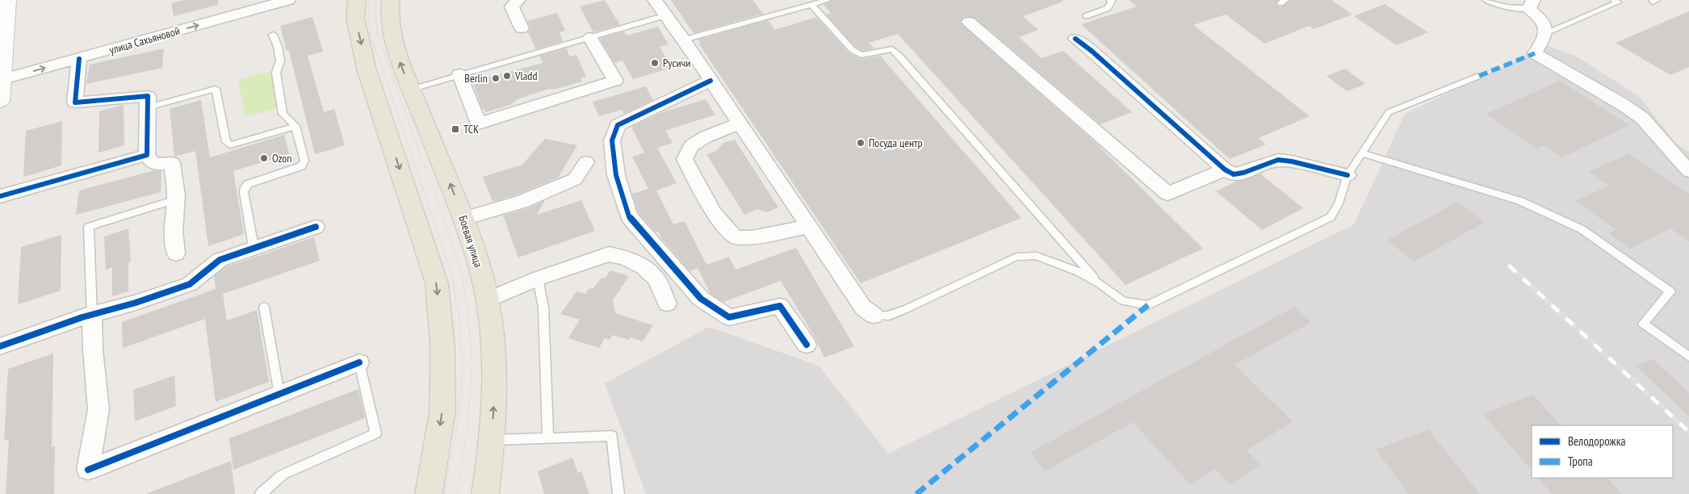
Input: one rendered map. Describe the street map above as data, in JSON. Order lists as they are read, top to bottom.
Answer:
{
  "streets": {
    "main road": ["Боевая улица"],
    "street": ["улица Сахьяновой"]
  },
  "places": {
    "other": [
      "Русичи",
      "Vladd",
      "Berlin",
      "Посуда центр",
      "Ozon"
    ],
    "transit": ["ТСК"]
  },
  "legend": ["Велодорожка", "Тропа"]
}
